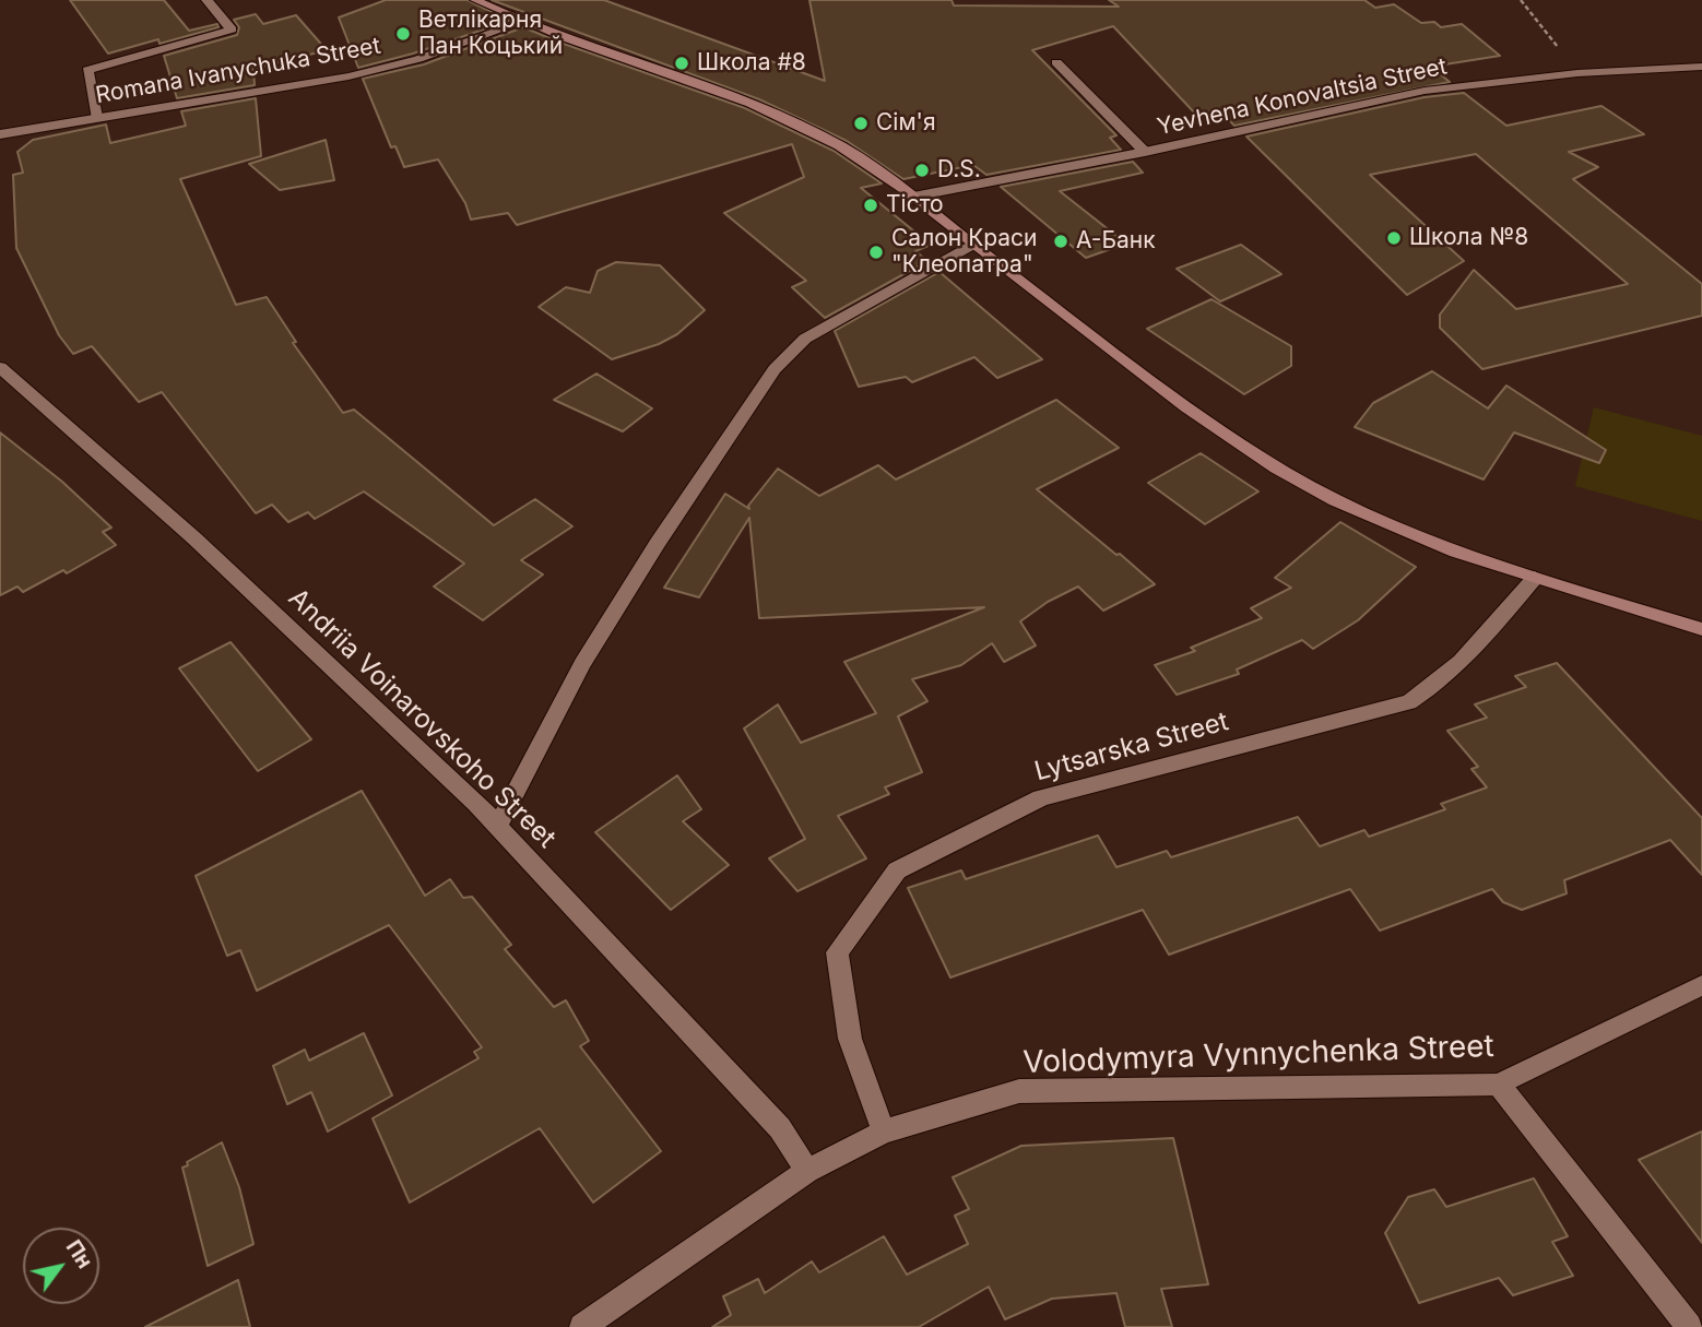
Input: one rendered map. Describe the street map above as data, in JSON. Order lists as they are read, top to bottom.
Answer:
{
  "streets": {
    "street": [
      "Romana Ivanychuka Street",
      "Yevhena Konovaltsia Street",
      "Andriia Voinarovskoho Street",
      "Lytsarska Street",
      "Volodymyra Vynnychenka Street"
    ]
  },
  "crossings": [
    ["Andriia Voinarovskoho Street", "Volodymyra Vynnychenka Street"],
    ["Lytsarska Street", "Volodymyra Vynnychenka Street"]
  ],
  "places": [
    "Ветлікарня Пан Коцький",
    "Школа #8",
    "Сім'я",
    "D.S.",
    "Тісто",
    "Школа №8",
    "А-Банк",
    "Салон Краси \"Клеопатра\""
  ],
  "north": "top right"
}
